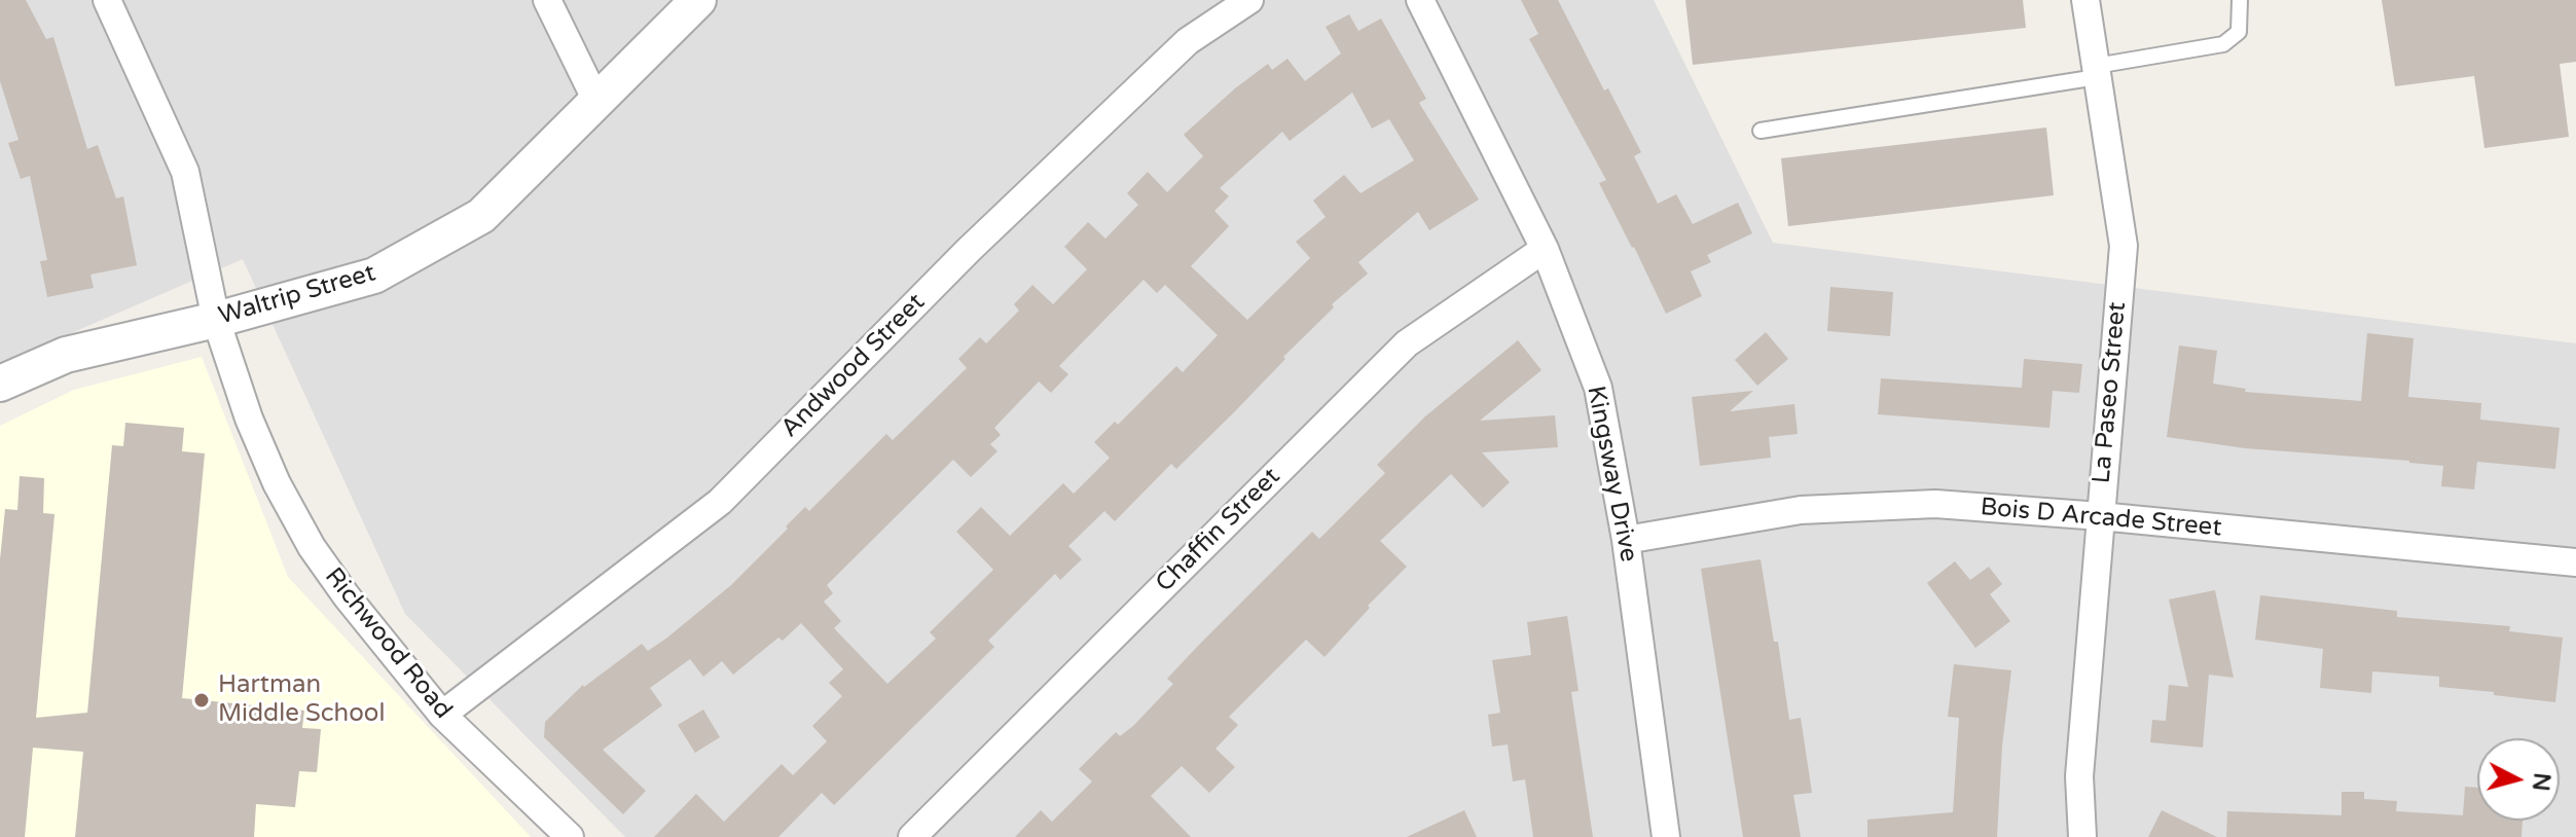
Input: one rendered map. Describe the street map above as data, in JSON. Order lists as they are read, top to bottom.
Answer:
{
  "streets": {
    "street": [
      "Waltrip Street",
      "Andwood Street",
      "La Paseo Street",
      "Kingsway Drive",
      "Bois D Arcade Street",
      "Chaffin Street",
      "Richwood Road"
    ]
  },
  "crossings": [
    ["Waltrip Street", "Richwood Road"],
    ["Andwood Street", "Richwood Road"],
    ["La Paseo Street", "Bois D Arcade Street"],
    ["Kingsway Drive", "Bois D Arcade Street"],
    ["Kingsway Drive", "Chaffin Street"]
  ],
  "places": ["Hartman Middle School"],
  "north": "right"
}
